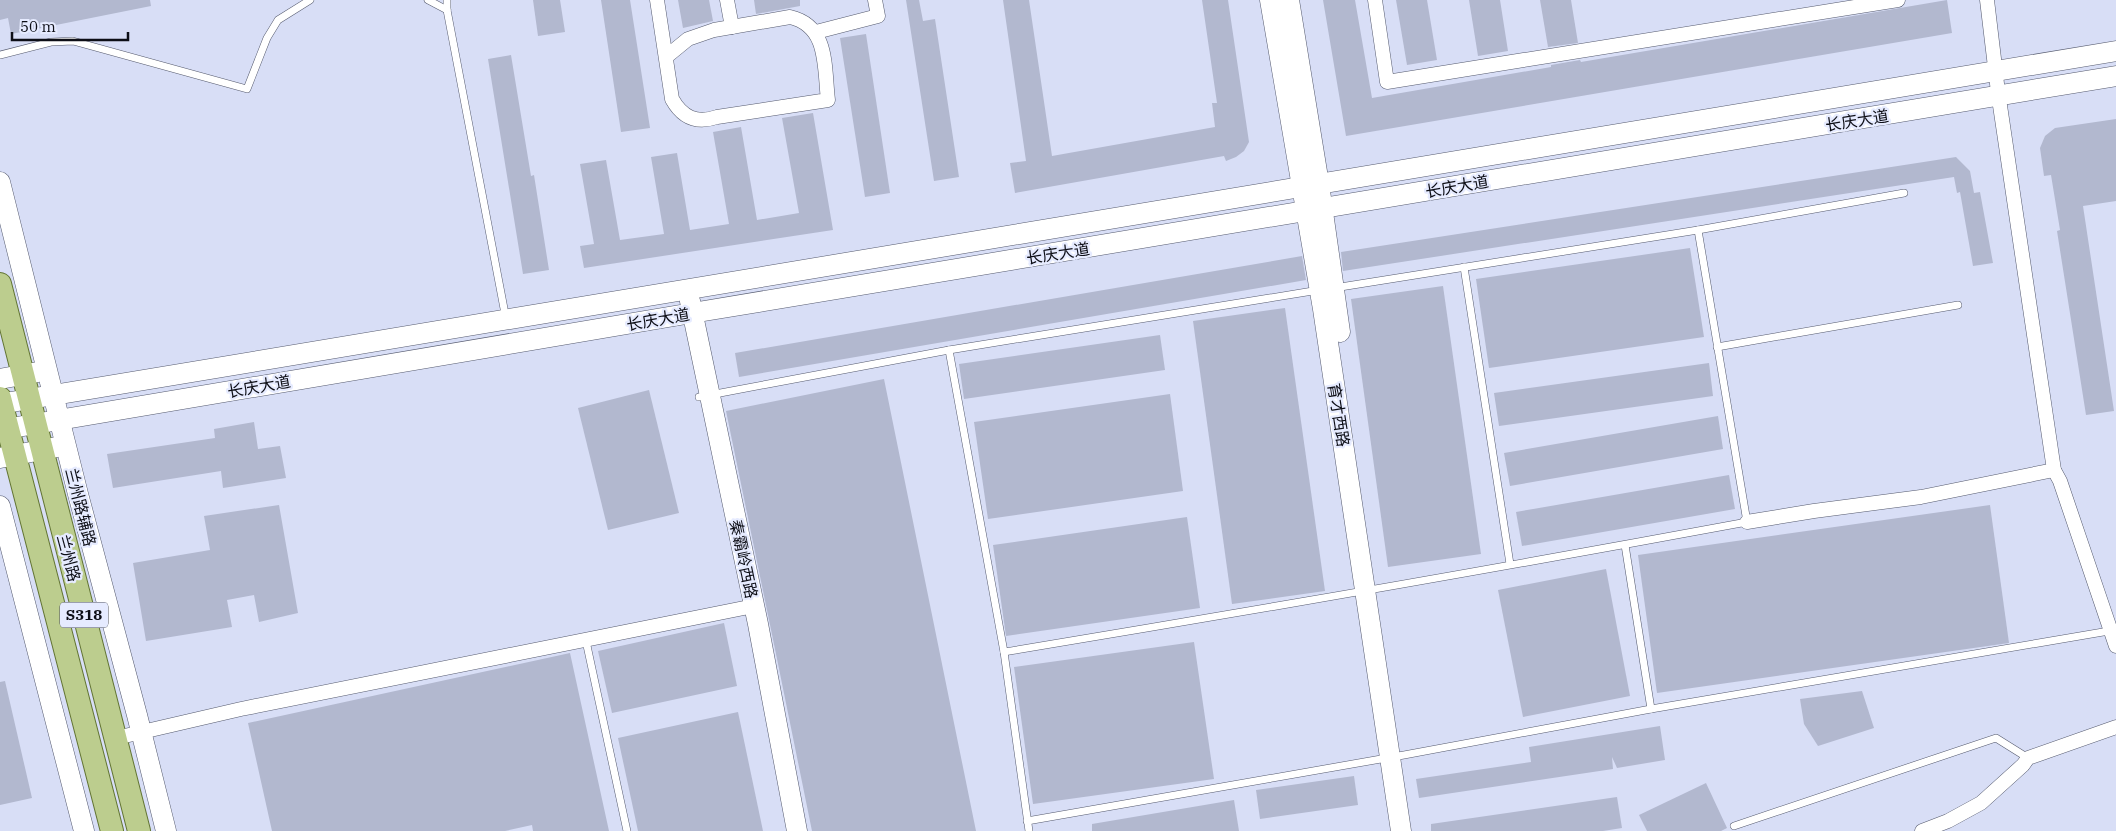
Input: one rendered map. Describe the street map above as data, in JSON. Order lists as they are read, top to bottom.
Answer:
{
  "streets": {
    "main road": [
      "长庆大道",
      "育才西路",
      "兰州路辅路",
      "兰州路",
      "秦霸岭西路",
      "S318"
    ]
  },
  "crossings": [
    ["长庆大道", "育才西路"],
    ["长庆大道", "兰州路辅路"],
    ["长庆大道", "兰州路"],
    ["长庆大道", "秦霸岭西路"]
  ],
  "scale_bar": "50 m"
}
